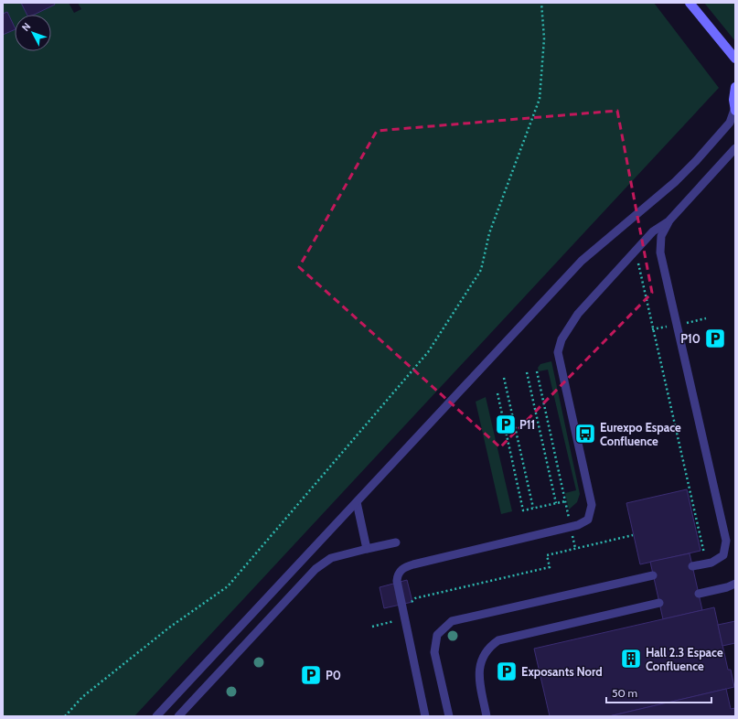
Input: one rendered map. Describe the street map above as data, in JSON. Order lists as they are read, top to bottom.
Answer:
{
  "places": {
    "parking": [
      "P10",
      "P11",
      "Exposants Nord",
      "P0"
    ],
    "bus stop": ["Eurexpo Espace Confluence"],
    "building": ["Hall 2.3 Espace Confluence"]
  },
  "scale_bar": "50 m",
  "north": "top left"
}
